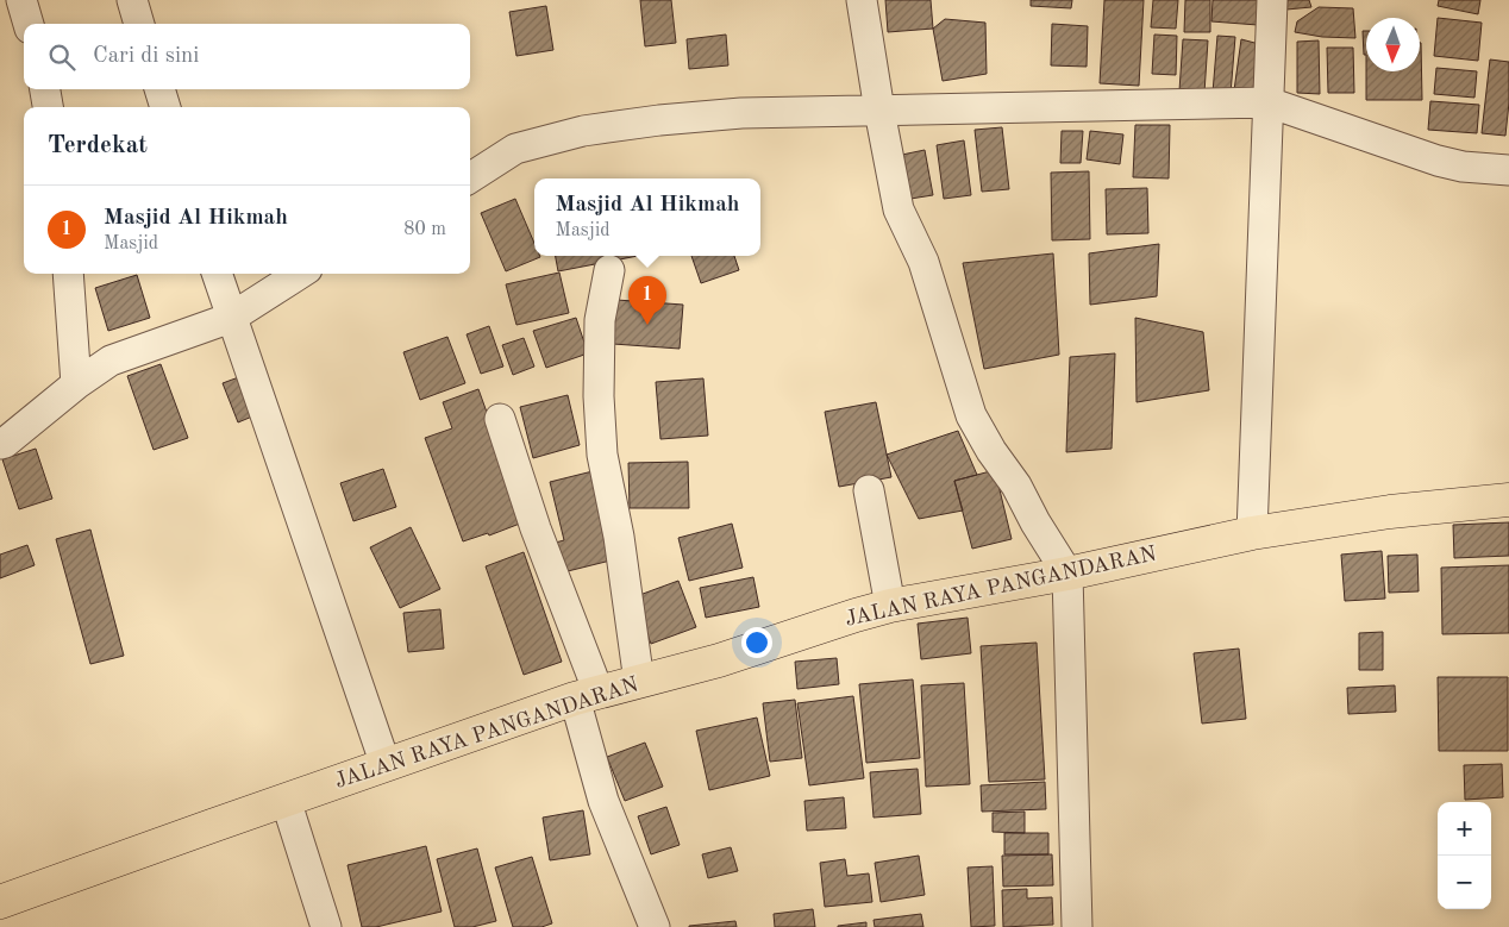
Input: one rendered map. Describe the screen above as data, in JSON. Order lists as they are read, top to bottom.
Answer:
{
  "streets": {
    "highway": ["JALAN RAYA PANGANDARAN"]
  },
  "north": "bottom",
  "page": {
    "search": "Cari di sini",
    "heading": "Terdekat",
    "popup": ["Masjid Al Hikmah", "Masjid"],
    "list": [
      {
        "mark": "1",
        "name": "Masjid Al Hikmah",
        "note": "Masjid",
        "value": "80 m"
      }
    ],
    "pins": "1",
    "map_buttons": ["+", "−"]
  }
}
